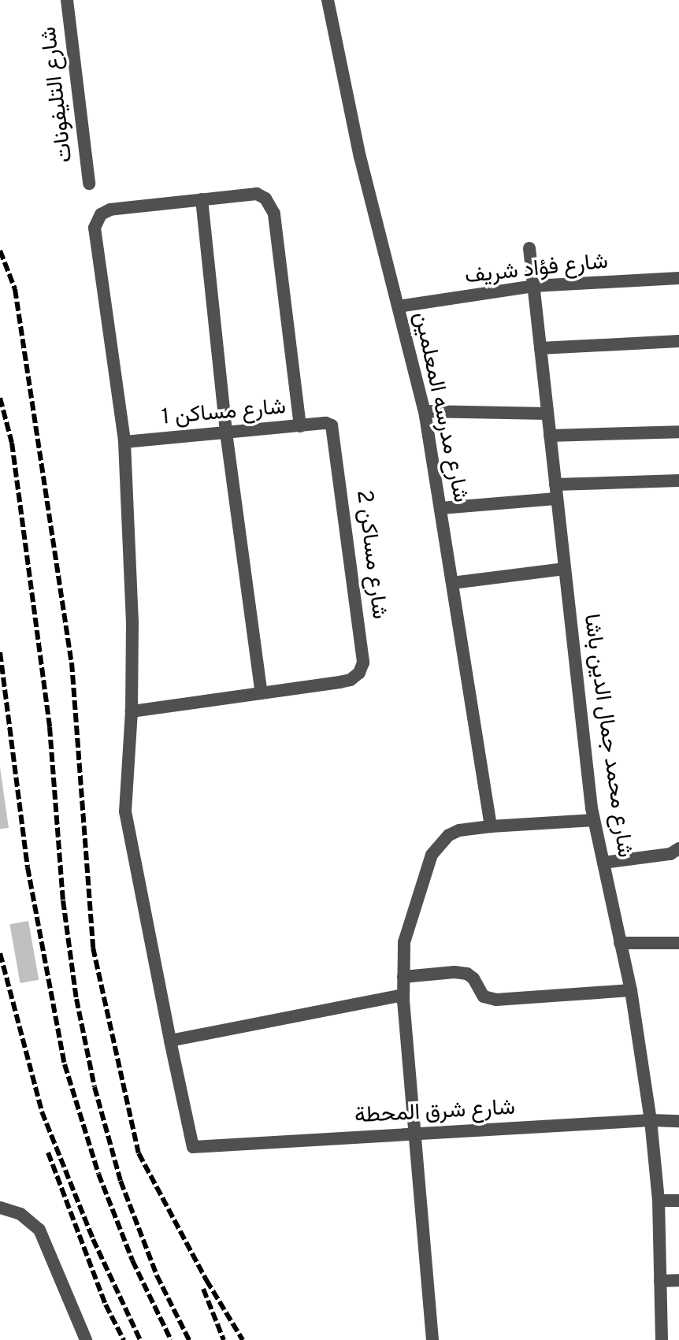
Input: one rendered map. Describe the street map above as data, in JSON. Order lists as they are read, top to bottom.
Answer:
{
  "streets": {
    "street": [
      "شارع التليفونات",
      "شارع فؤاد شريف",
      "شارع مدرسه المعلمين",
      "شارع مساكن 1",
      "شارع مساكن 2",
      "شارع محمد جمال الدين باشا",
      "شارع شرق المحطة"
    ]
  },
  "crossings": [
    ["شارع فؤاد شريف", "شارع مدرسه المعلمين"],
    ["شارع فؤاد شريف", "شارع محمد جمال الدين باشا"],
    ["شارع مساكن 1", "شارع مساكن 2"],
    ["شارع محمد جمال الدين باشا", "شارع شرق المحطة"]
  ]
}
